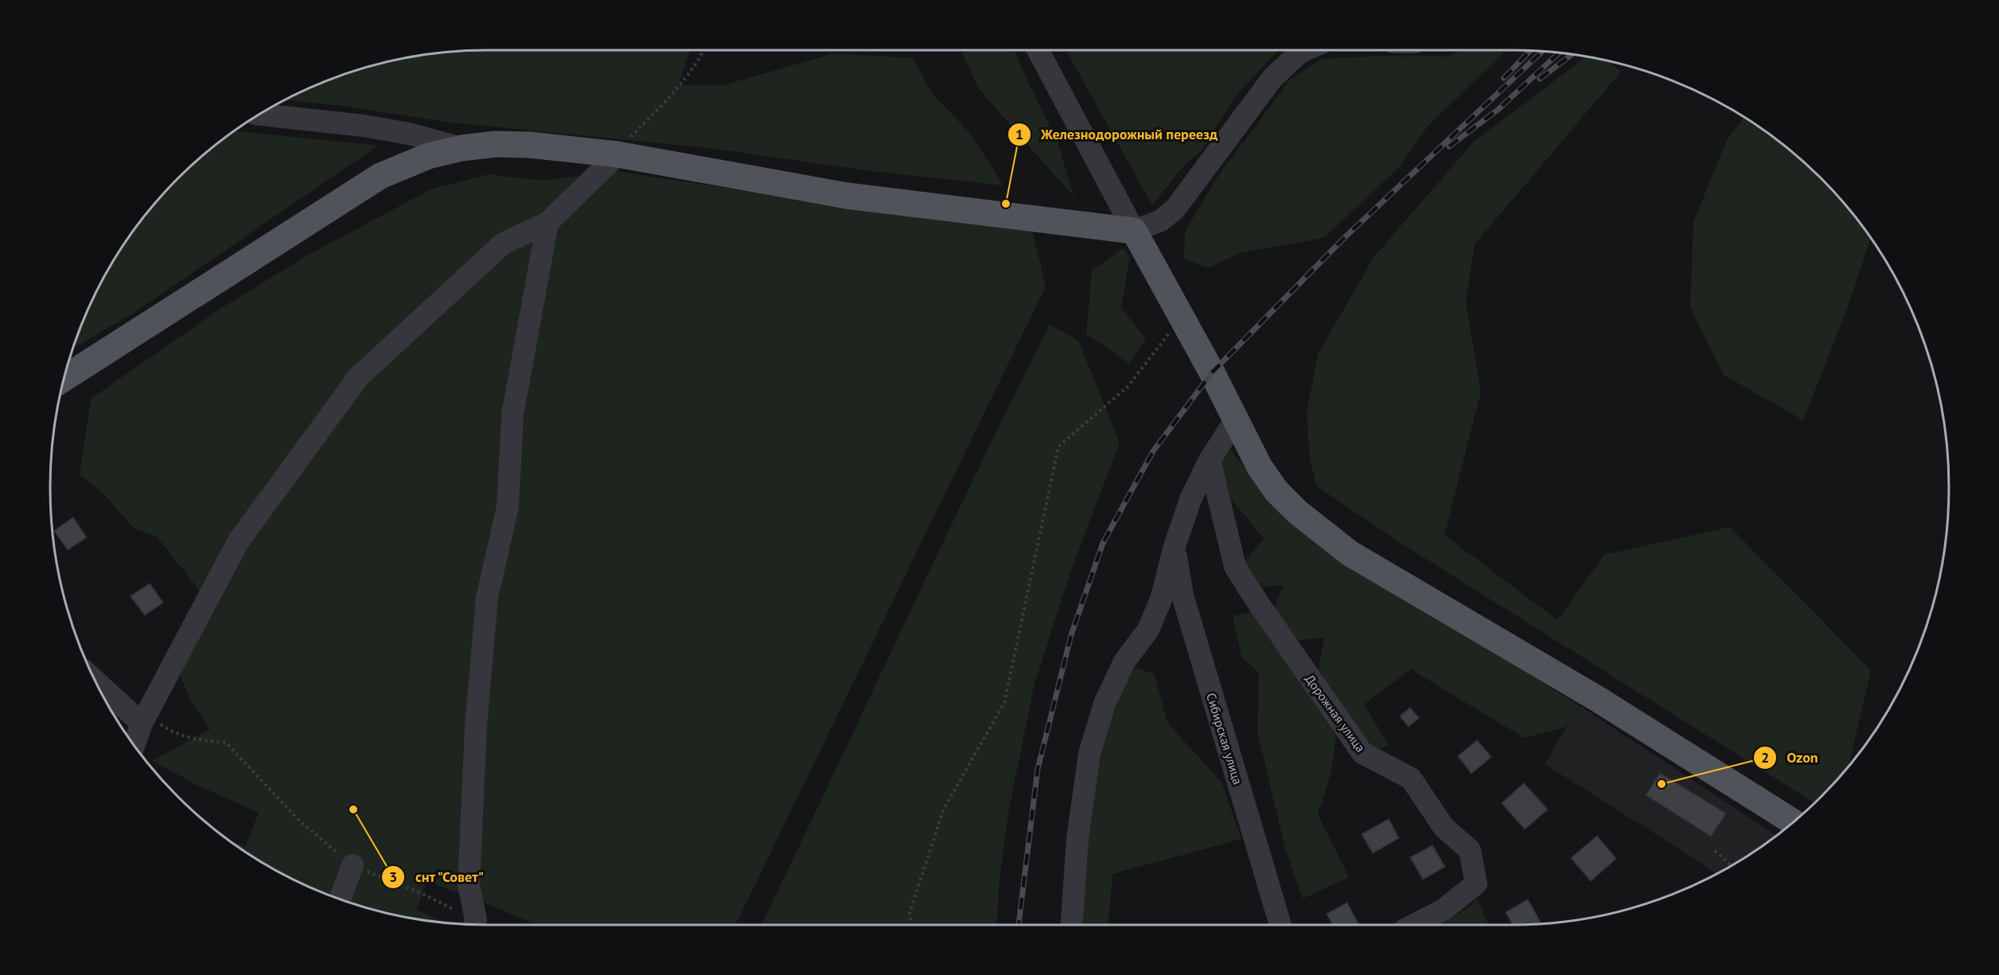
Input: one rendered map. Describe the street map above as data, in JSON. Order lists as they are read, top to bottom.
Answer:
{
  "streets": {
    "street": ["Дорожная улица", "Сибирская улица"]
  },
  "places": ["Железнодорожный переезд", "Ozon", "снт \"Совет\""]
}
